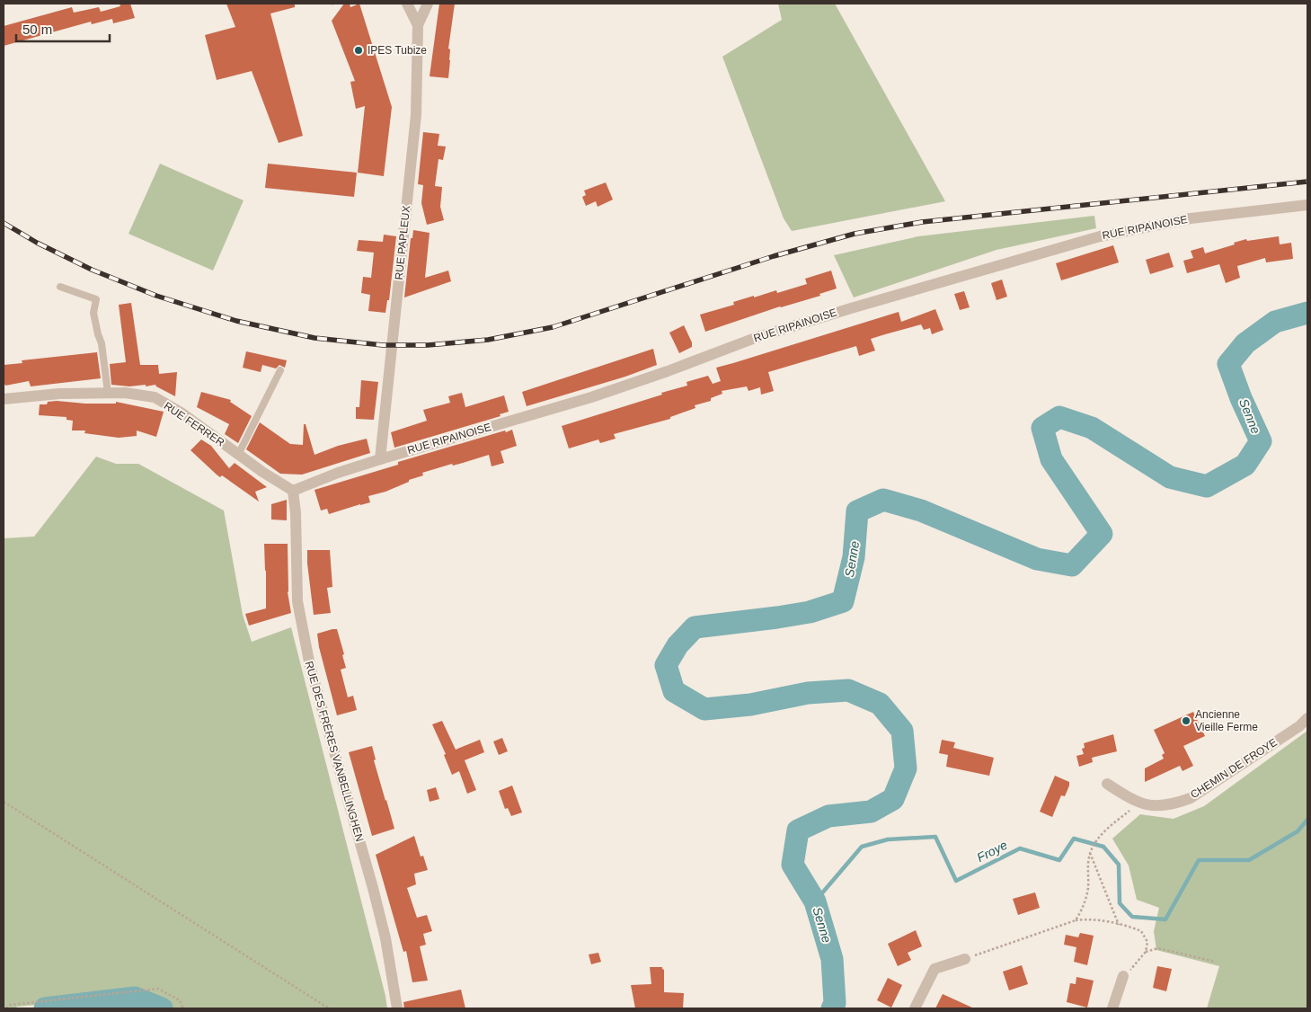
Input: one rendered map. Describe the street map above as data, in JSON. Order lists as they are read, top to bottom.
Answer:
{
  "streets": {
    "street": [
      "RUE RIPAINOISE",
      "RUE PAPLEUX",
      "RUE FERRER",
      "RUE DES FRÈRES VANBELLINGHEN",
      "CHEMIN DE FROYE"
    ]
  },
  "crossings": [
    ["RUE RIPAINOISE", "RUE PAPLEUX"],
    ["RUE RIPAINOISE", "RUE FERRER"],
    ["RUE RIPAINOISE", "RUE DES FRÈRES VANBELLINGHEN"],
    ["RUE FERRER", "RUE DES FRÈRES VANBELLINGHEN"]
  ],
  "water": ["Senne", "Froye"],
  "places": ["IPES Tubize", "Ancienne Vieille Ferme"],
  "scale_bar": "50 m"
}
